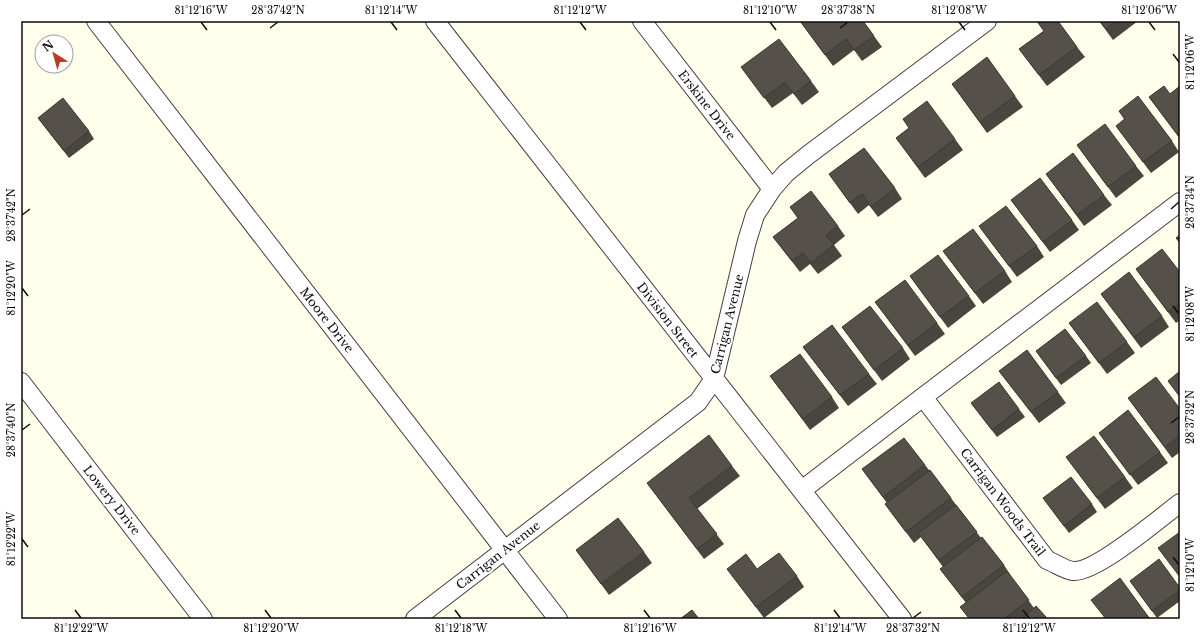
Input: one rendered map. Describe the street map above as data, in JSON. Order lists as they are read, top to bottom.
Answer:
{
  "streets": {
    "street": [
      "Erskine Drive",
      "Moore Drive",
      "Division Street",
      "Carrigan Avenue",
      "Lowery Drive",
      "Carrigan Woods Trail"
    ]
  },
  "crossings": [
    ["Erskine Drive", "Carrigan Avenue"],
    ["Moore Drive", "Carrigan Avenue"],
    ["Division Street", "Carrigan Avenue"]
  ],
  "north": "top left",
  "coordinates": [
    "81°12'16\"W",
    "28°37'42\"N",
    "81°12'14\"W",
    "81°12'12\"W",
    "81°12'10\"W",
    "28°37'38\"N",
    "81°12'08\"W",
    "81°12'06\"W",
    "28°37'34\"N",
    "81°12'20\"W",
    "28°37'32\"N",
    "28°37'40\"N",
    "81°12'22\"W",
    "81°12'18\"W"
  ]
}
